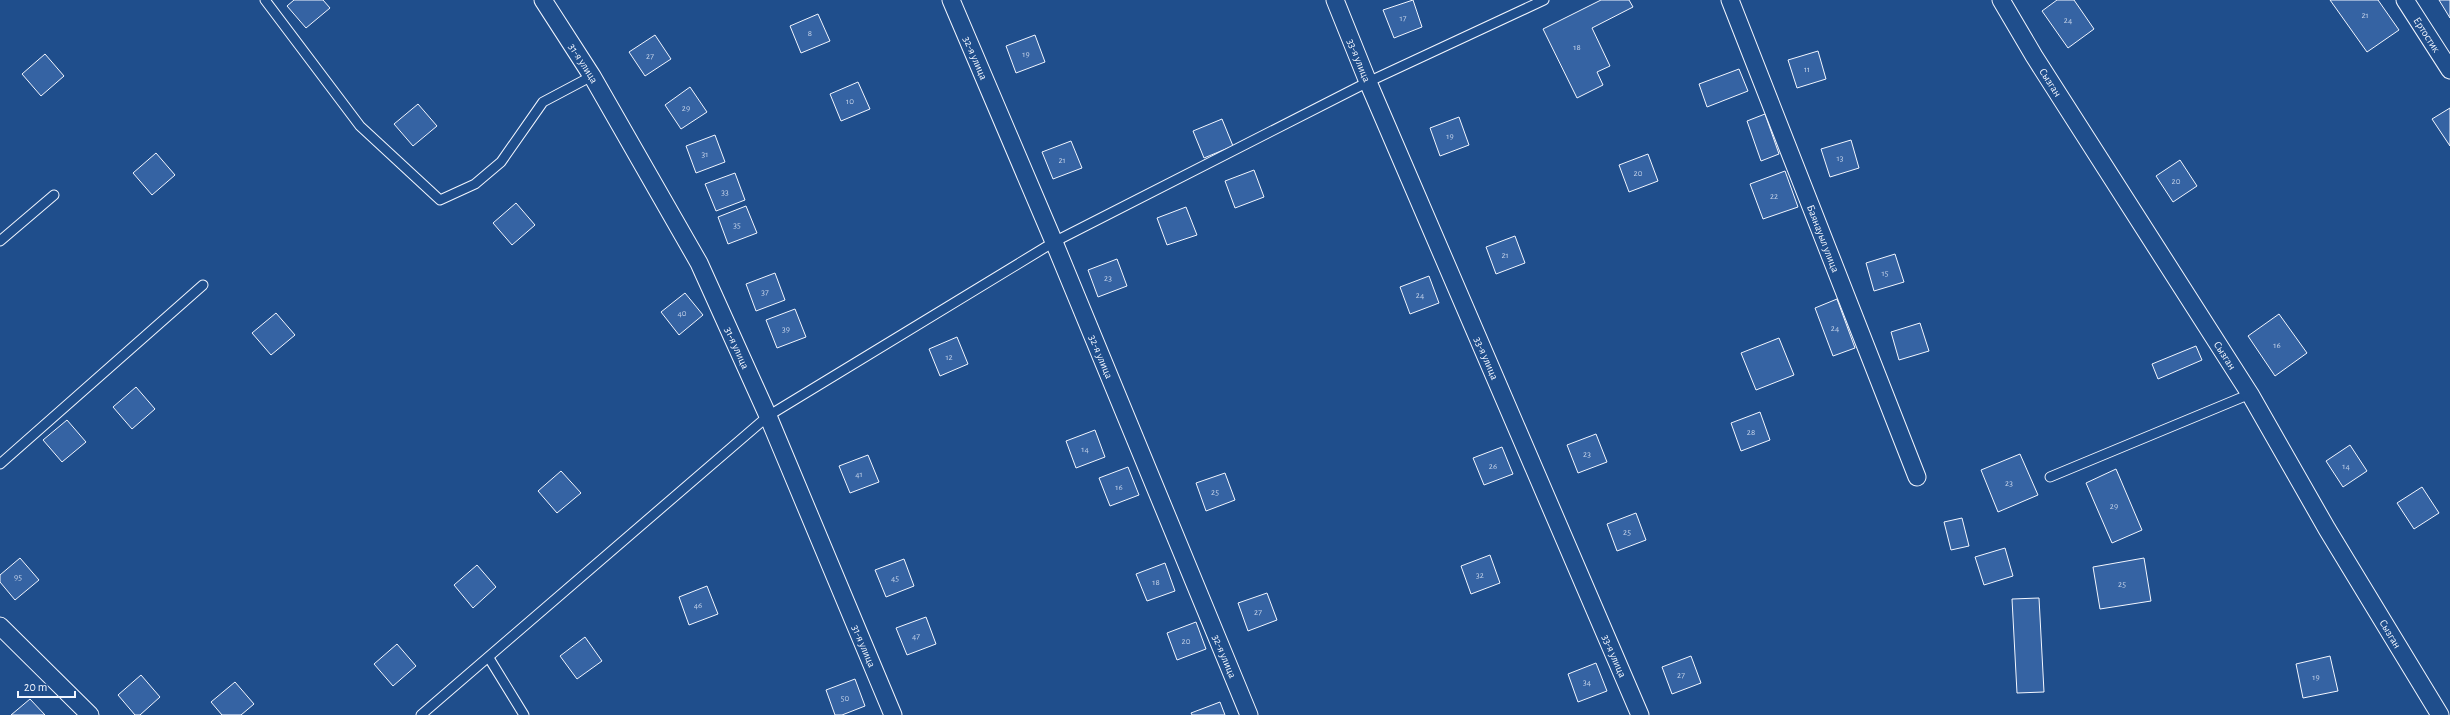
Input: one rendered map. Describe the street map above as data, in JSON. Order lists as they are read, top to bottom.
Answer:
{
  "streets": {
    "street": [
      "Ертостик",
      "32-я улица",
      "33-я улица",
      "31-я улица",
      "Сызган",
      "Баянауыл улица"
    ]
  },
  "house_numbers": [
    "21",
    "17",
    "24",
    "8",
    "18",
    "19",
    "27",
    "11",
    "10",
    "29",
    "19",
    "31",
    "13",
    "21",
    "20",
    "20",
    "33",
    "22",
    "35",
    "21",
    "15",
    "23",
    "37",
    "24",
    "40",
    "24",
    "39",
    "16",
    "12",
    "28",
    "14",
    "23",
    "26",
    "14",
    "41",
    "23",
    "16",
    "25",
    "29",
    "25",
    "32",
    "95",
    "45",
    "18",
    "25",
    "46",
    "27",
    "47",
    "20",
    "27",
    "19",
    "34",
    "50"
  ],
  "scale_bar": "20 m"
}
